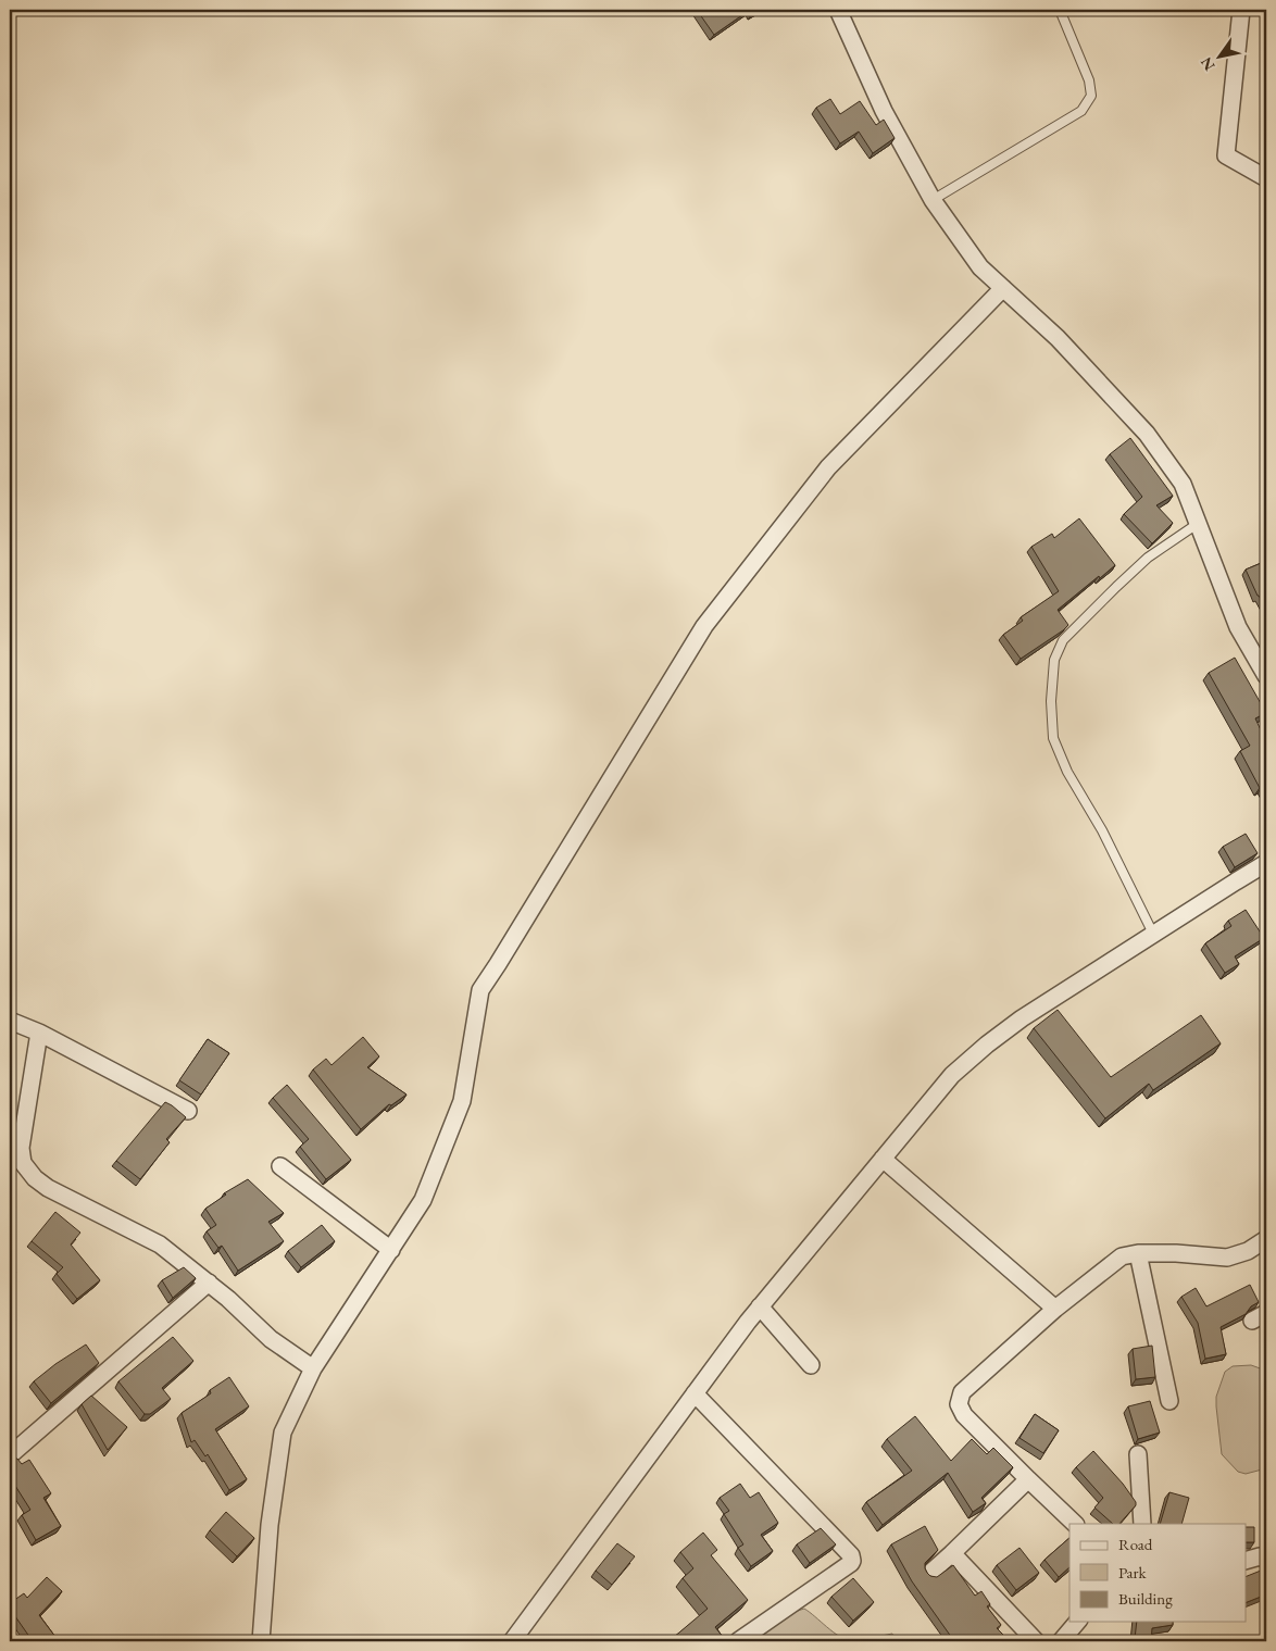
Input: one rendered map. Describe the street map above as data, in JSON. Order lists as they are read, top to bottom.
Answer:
{
  "legend": ["Road", "Park", "Building"],
  "north": "bottom left"
}
